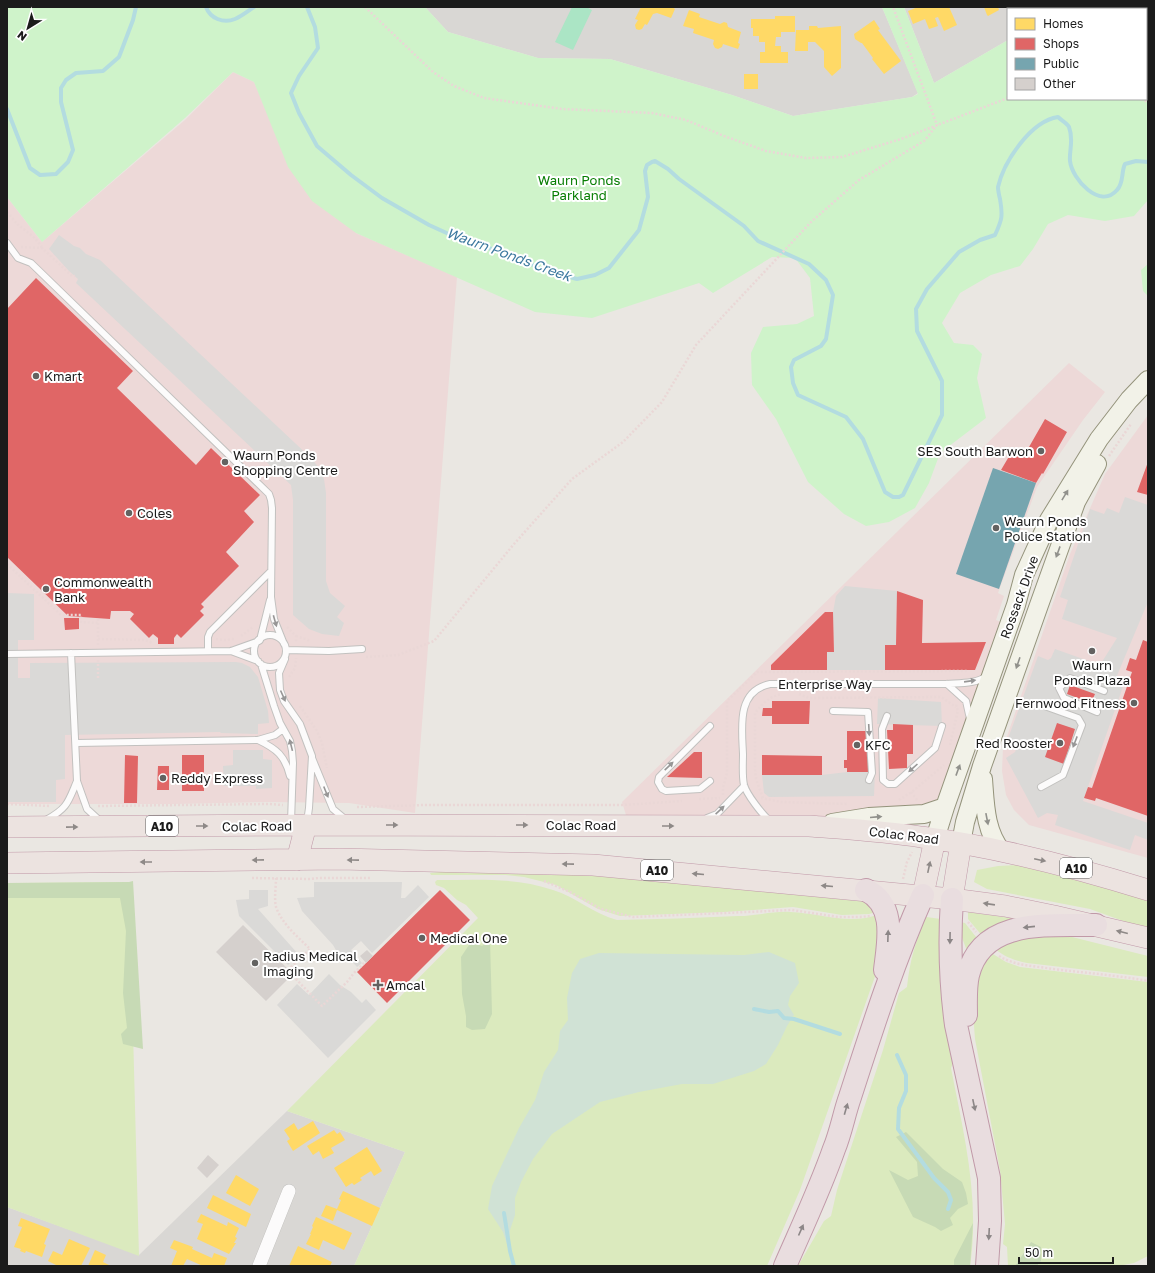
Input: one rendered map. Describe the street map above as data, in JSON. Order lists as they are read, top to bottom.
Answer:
{
  "streets": {
    "highway": ["Colac Road", "A10"],
    "main road": ["Rossack Drive"],
    "lane": ["Enterprise Way"]
  },
  "crossings": [
    ["Rossack Drive", "Enterprise Way"],
    ["Rossack Drive", "Colac Road"],
    ["Enterprise Way", "Colac Road"]
  ],
  "water": ["Waurn Ponds Creek"],
  "parks": ["Waurn Ponds Parkland"],
  "places": {
    "other": [
      "Kmart",
      "SES South Barwon",
      "Waurn Ponds Shopping Centre",
      "Coles",
      "Waurn Ponds Police Station",
      "Commonwealth Bank",
      "Waurn Ponds Plaza",
      "Fernwood Fitness",
      "Red Rooster",
      "KFC",
      "Reddy Express",
      "Medical One",
      "Radius Medical Imaging"
    ],
    "health": ["Amcal"]
  },
  "legend": [
    "Homes",
    "Shops",
    "Public",
    "Other"
  ],
  "scale_bar": "50 m",
  "north": "bottom left"
}
